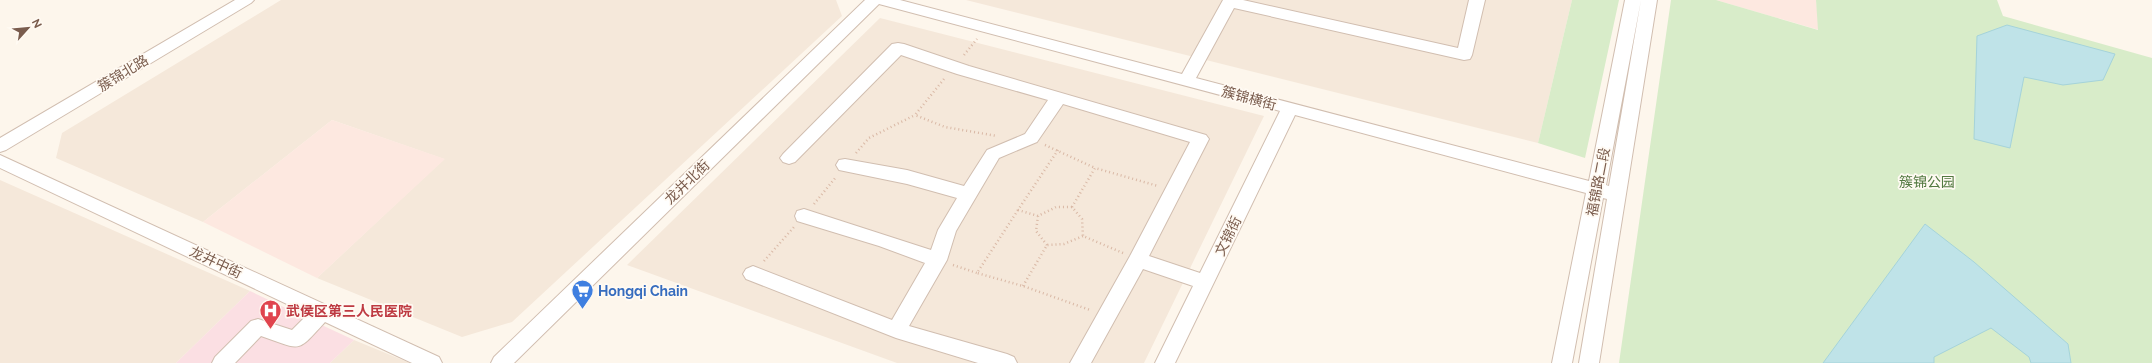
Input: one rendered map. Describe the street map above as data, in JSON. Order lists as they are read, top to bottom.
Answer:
{
  "streets": {
    "street": [
      "簇锦北路",
      "簇锦横街",
      "龙井北街",
      "福锦路二段",
      "文锦街",
      "龙井中街"
    ]
  },
  "crossings": [
    ["簇锦横街", "福锦路二段"],
    ["簇锦横街", "文锦街"]
  ],
  "parks": ["簇锦公园"],
  "places": {
    "supermarket": ["Hongqi Chain"],
    "hospital": ["武侯区第三人民医院"]
  },
  "north": "top right"
}
